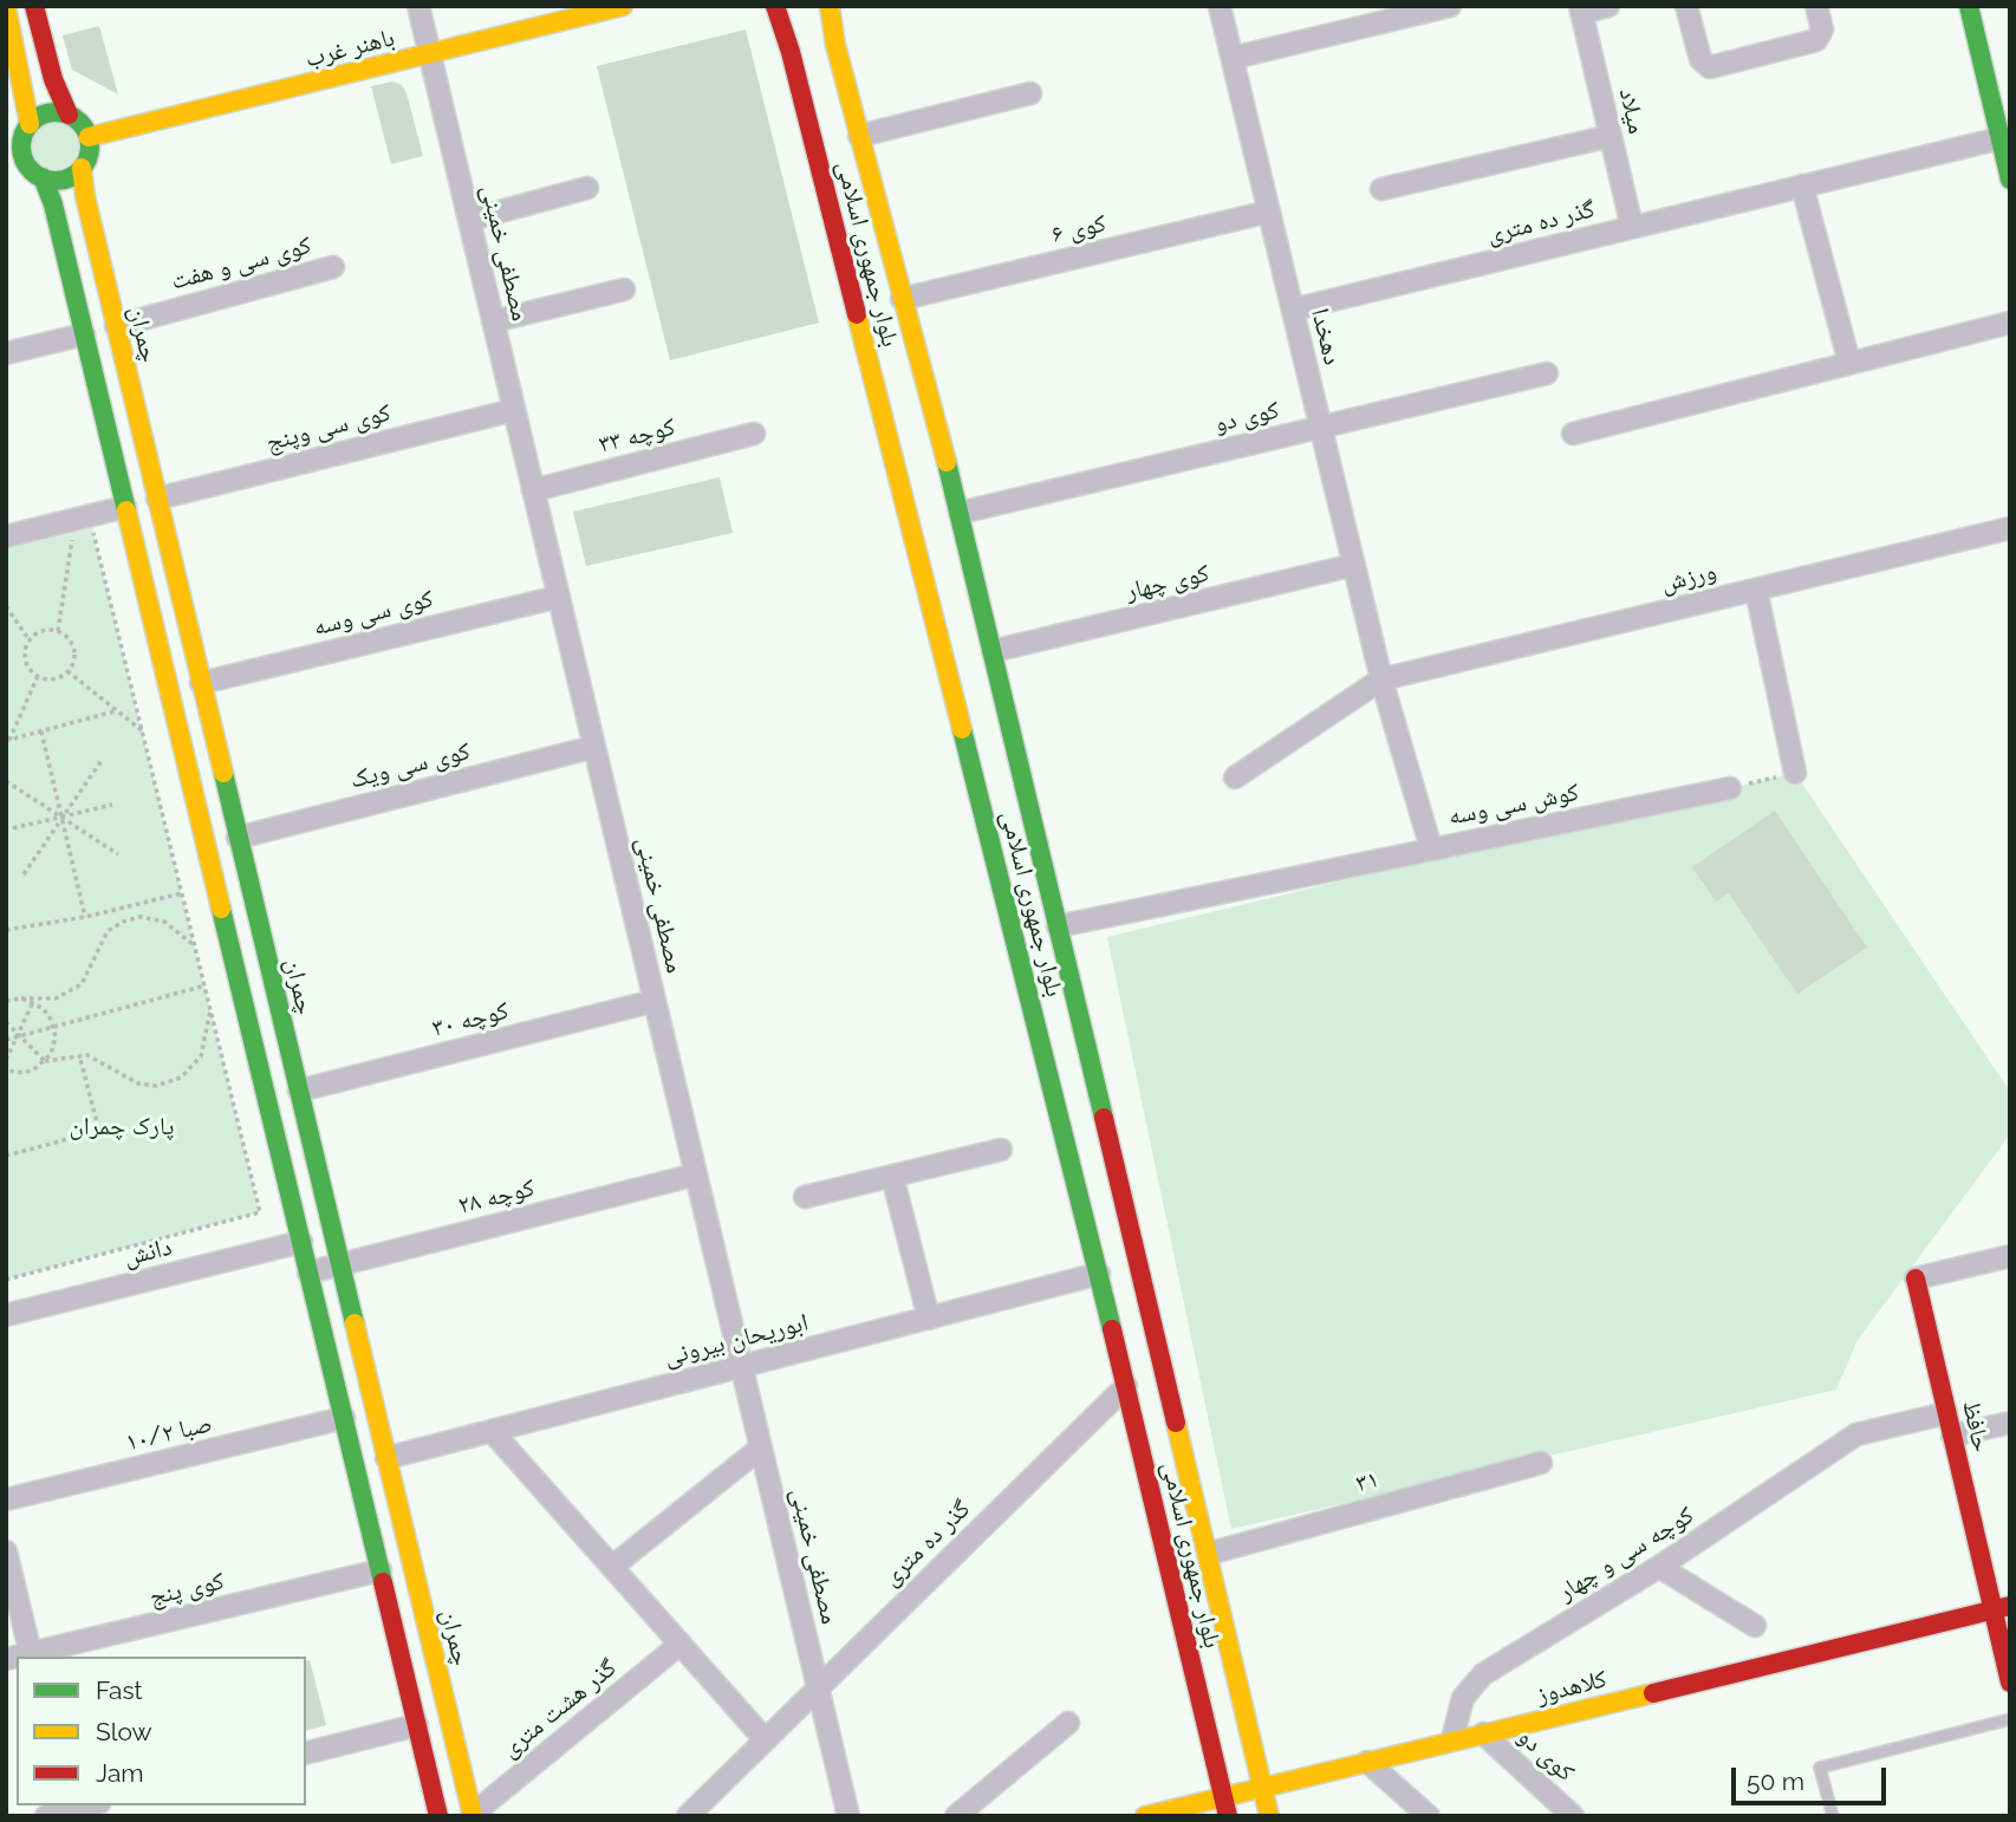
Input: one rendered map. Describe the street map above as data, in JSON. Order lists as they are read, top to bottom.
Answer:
{
  "streets": {
    "street": [
      "باهنر غرب",
      "میلاد",
      "گذر ده متری",
      "کوی ۶",
      "مصطفی خمینی",
      "بلوار جمهوری اسلامی",
      "کوی سی و هفت",
      "چمران",
      "دهخدا",
      "کوی دو",
      "کوی سی وپنج",
      "کوچه ۳۳",
      "ورزش",
      "کوی چهار",
      "کوی سی وسه",
      "کوی سی ویک",
      "کوش سی وسه",
      "کوچه ۳۰",
      "کوچه ۲۸",
      "دانش",
      "ابوریحان بیرونی",
      "حافظ",
      "صبا ۱۰/۲",
      "۳۱",
      "کوچه سی و چهار",
      "کوی پنج",
      "کلاهدوز",
      "گذر هشت متری"
    ]
  },
  "crossings": [
    ["باهنر غرب", "مصطفی خمینی"],
    ["باهنر غرب", "چمران"],
    ["میلاد", "گذر ده متری"],
    ["گذر ده متری", "مصطفی خمینی"],
    ["گذر ده متری", "بلوار جمهوری اسلامی"],
    ["گذر ده متری", "دهخدا"],
    ["کوی ۶", "بلوار جمهوری اسلامی"],
    ["کوی ۶", "دهخدا"],
    ["مصطفی خمینی", "کوی سی وپنج"],
    ["مصطفی خمینی", "کوچه ۳۳"],
    ["مصطفی خمینی", "کوی سی وسه"],
    ["مصطفی خمینی", "کوی سی ویک"],
    ["مصطفی خمینی", "کوچه ۳۰"],
    ["مصطفی خمینی", "کوچه ۲۸"],
    ["مصطفی خمینی", "ابوریحان بیرونی"],
    ["بلوار جمهوری اسلامی", "کوی دو"],
    ["بلوار جمهوری اسلامی", "کوی چهار"],
    ["بلوار جمهوری اسلامی", "کوش سی وسه"],
    ["بلوار جمهوری اسلامی", "ابوریحان بیرونی"],
    ["بلوار جمهوری اسلامی", "۳۱"],
    ["بلوار جمهوری اسلامی", "کلاهدوز"],
    ["کوی سی و هفت", "چمران"],
    ["چمران", "کوی سی وپنج"],
    ["چمران", "کوی سی وسه"],
    ["چمران", "کوی سی ویک"],
    ["چمران", "کوچه ۳۰"],
    ["چمران", "کوچه ۲۸"],
    ["چمران", "ابوریحان بیرونی"],
    ["چمران", "گذر هشت متری"],
    ["دهخدا", "کوی دو"],
    ["دهخدا", "ورزش"],
    ["دهخدا", "کوی چهار"],
    ["کوی دو", "کلاهدوز"],
    ["حافظ", "کوچه سی و چهار"],
    ["حافظ", "کلاهدوز"],
    ["کوچه سی و چهار", "کلاهدوز"]
  ],
  "parks": ["پارک چمران"],
  "legend": ["Fast", "Slow", "Jam"],
  "scale_bar": "50 m"
}
